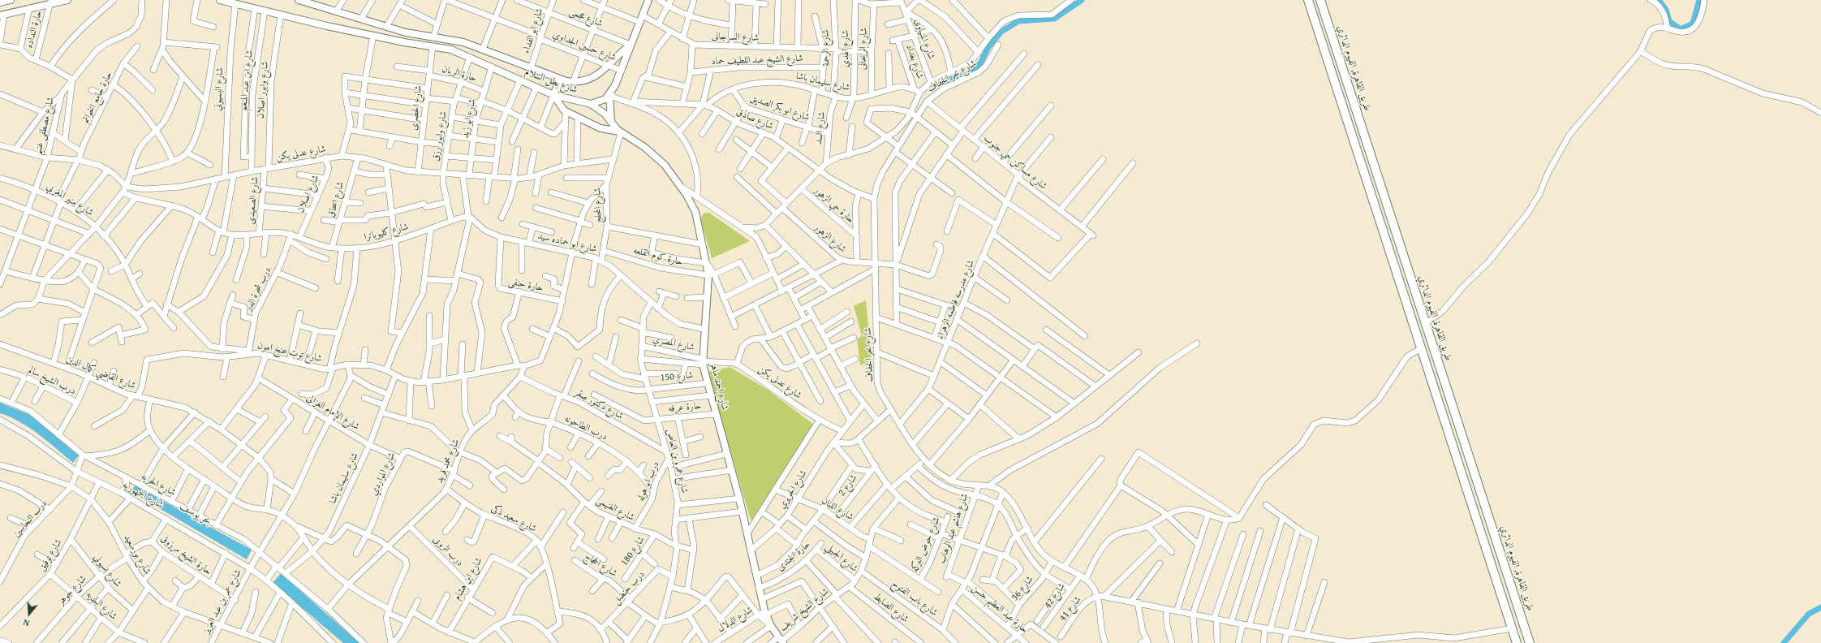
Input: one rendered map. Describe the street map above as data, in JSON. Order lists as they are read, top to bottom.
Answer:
{
  "streets": {
    "highway": ["طريق القاهرة, الفيوم الدائري"],
    "main road": ["شارع بطل السلام", "شارع احمد ماهر"],
    "street": [
      "شارع عجمى",
      "حارة النداده",
      "شارع ابو الفداء",
      "شارع السرجانى",
      "شارع المنياوى",
      "شارع حسين الجداوي",
      "شارع الرحمة",
      "شارع الهدي",
      "شارع الريحانى",
      "شارع الشيخ عبد اللطيف حماد",
      "شارع بغداد",
      "حارة الريان",
      "شارع بحر الخفاف",
      "شارع ابن عبد المنعم",
      "شارع سليمان باشا",
      "شارع البسيوني",
      "شارع وابور اصلان",
      "حارة جامع الخواتم",
      "شارع الحصرى",
      "شارع ابو بكر الصديق",
      "شارع ابو زيد",
      "شارع صادق",
      "شارع مصطفى غنيم",
      "شارع السد",
      "شارع وابور رزق",
      "شارع عدلى يكن",
      "شارع مساكن حي جنوب",
      "شارع اصلان",
      "شارع منير المغربي",
      "شارع اسحاق",
      "شارع الصعيدى",
      "شارع المحلج",
      "حارة حي الزهور",
      "شارع كليوباترا",
      "شارع الزهور",
      "شارع ابو حماده سيد",
      "حارة كوم القلعه",
      "حارة حنفى",
      "درب شجرة الدر",
      "شارع مدرسه فاطمه الزهراء",
      "شارع المصري",
      "شارع توت عنخ امون",
      "شارع القاضي كمال الدين",
      "شارع 150",
      "درب الشيخ سالم",
      "شارع دكتور صقر",
      "حارة عرفه",
      "شارع الإمام الغزالى",
      "درب الطاحونه",
      "شارع محمد فريد",
      "شارع عمرو بن العاص",
      "شارع المواردي",
      "درب ابو هوله",
      "شارع الحريه",
      "شارع 2",
      "شارع الحريري",
      "شارع الجمهوريه",
      "شارع الغنيمى",
      "شارع اللبان",
      "درب النحاسين",
      "شارع سعيد ذكى",
      "شارع هاشم عبد الوهاب",
      "شارع حوض البركه",
      "درب الروبى",
      "شارع 180",
      "شارع بورسعيد",
      "شارع توفيق",
      "حارة الشيخ مرزوق",
      "حارة الجندى",
      "شارع الجبيلي",
      "شارع الحجاج",
      "شارع بسيوني",
      "شارع ابن هشام",
      "درب حنضل",
      "شارع 36",
      "شارع جوهر",
      "شارع 42",
      "شارع باب الفتوح",
      "شارع عمر بن عبد العزيز",
      "شارع البلديه",
      "شارع الضابط",
      "حارة عبد العظيم حسن",
      "شارع 41",
      "شارع الشيخ شريف",
      "شارع الدلال"
    ]
  },
  "crossings": [
    ["شارع عجمى", "شارع ابو الفداء"],
    ["شارع عجمى", "شارع بطل السلام"],
    ["شارع ابو الفداء", "شارع حسين الجداوي"],
    ["شارع ابو الفداء", "شارع بطل السلام"],
    ["شارع السرجانى", "شارع الرحمة"],
    ["شارع السرجانى", "شارع الهدي"],
    ["شارع السرجانى", "شارع الريحانى"],
    ["شارع المنياوى", "شارع بغداد"],
    ["شارع المنياوى", "شارع بحر الخفاف"],
    ["شارع حسين الجداوي", "شارع بطل السلام"],
    ["شارع الرحمة", "شارع سليمان باشا"],
    ["شارع الرحمة", "شارع السد"],
    ["شارع الهدي", "شارع سليمان باشا"],
    ["شارع الريحانى", "شارع سليمان باشا"],
    ["شارع بغداد", "شارع بحر الخفاف"],
    ["شارع بغداد", "شارع سليمان باشا"],
    ["حارة الريان", "شارع الحصرى"],
    ["حارة الريان", "شارع ابو زيد"],
    ["حارة الريان", "شارع وابور رزق"],
    ["شارع بحر الخفاف", "شارع سليمان باشا"],
    ["شارع بحر الخفاف", "شارع صادق"],
    ["شارع بحر الخفاف", "شارع السد"],
    ["شارع بحر الخفاف", "شارع مساكن حي جنوب"],
    ["شارع بحر الخفاف", "حارة حي الزهور"],
    ["شارع بحر الخفاف", "شارع الزهور"],
    ["شارع بحر الخفاف", "شارع مدرسه فاطمه الزهراء"],
    ["شارع بحر الخفاف", "شارع هاشم عبد الوهاب"],
    ["شارع بحر الخفاف", "شارع 36"],
    ["شارع بحر الخفاف", "شارع 42"],
    ["شارع بحر الخفاف", "شارع 41"],
    ["شارع ابن عبد المنعم", "شارع بطل السلام"],
    ["شارع ابن عبد المنعم", "شارع عدلى يكن"],
    ["شارع بطل السلام", "شارع البسيوني"],
    ["شارع بطل السلام", "شارع وابور اصلان"],
    ["شارع بطل السلام", "شارع الحصرى"],
    ["شارع بطل السلام", "شارع ابو زيد"],
    ["شارع بطل السلام", "شارع وابور رزق"],
    ["شارع بطل السلام", "شارع احمد ماهر"],
    ["شارع سليمان باشا", "شارع ابو بكر الصديق"],
    ["شارع سليمان باشا", "شارع صادق"],
    ["شارع سليمان باشا", "شارع السد"],
    ["شارع سليمان باشا", "شارع توت عنخ امون"],
    ["شارع سليمان باشا", "شارع الإمام الغزالى"],
    ["شارع سليمان باشا", "شارع الحريه"],
    ["شارع البسيوني", "شارع عدلى يكن"],
    ["شارع وابور اصلان", "شارع عدلى يكن"],
    ["شارع وابور اصلان", "شارع الصعيدى"],
    ["حارة جامع الخواتم", "شارع منير المغربي"],
    ["شارع الحصرى", "شارع عدلى يكن"],
    ["شارع ابو بكر الصديق", "شارع السد"],
    ["شارع ابو زيد", "شارع عدلى يكن"],
    ["شارع مصطفى غنيم", "شارع منير المغربي"],
    ["شارع وابور رزق", "شارع عدلى يكن"],
    ["شارع وابور رزق", "شارع كليوباترا"],
    ["شارع عدلى يكن", "شارع اصلان"],
    ["شارع عدلى يكن", "شارع اسحاق"],
    ["شارع عدلى يكن", "شارع الصعيدى"],
    ["شارع عدلى يكن", "شارع المحلج"],
    ["شارع عدلى يكن", "شارع المصري"],
    ["شارع عدلى يكن", "شارع احمد ماهر"],
    ["شارع عدلى يكن", "شارع الحريري"],
    ["شارع مساكن حي جنوب", "شارع مدرسه فاطمه الزهراء"],
    ["شارع اصلان", "شارع كليوباترا"],
    ["شارع اسحاق", "شارع كليوباترا"],
    ["شارع الصعيدى", "شارع كليوباترا"],
    ["شارع المحلج", "شارع ابو حماده سيد"],
    ["شارع المحلج", "حارة كوم القلعه"],
    ["شارع المحلج", "شارع احمد ماهر"],
    ["شارع كليوباترا", "شارع ابو حماده سيد"],
    ["شارع كليوباترا", "درب شجرة الدر"],
    ["شارع ابو حماده سيد", "حارة حنفى"],
    ["شارع ابو حماده سيد", "شارع احمد ماهر"],
    ["شارع ابو حماده سيد", "شارع عمرو بن العاص"],
    ["حارة كوم القلعه", "شارع احمد ماهر"],
    ["درب شجرة الدر", "شارع توت عنخ امون"],
    ["شارع المصري", "شارع احمد ماهر"],
    ["شارع المصري", "شارع عمرو بن العاص"],
    ["شارع توت عنخ امون", "شارع القاضي كمال الدين"],
    ["شارع توت عنخ امون", "شارع محمد فريد"],
    ["شارع 150", "شارع احمد ماهر"],
    ["شارع 150", "شارع عمرو بن العاص"],
    ["شارع احمد ماهر", "حارة عرفه"],
    ["شارع احمد ماهر", "شارع الحريري"],
    ["شارع احمد ماهر", "حارة الجندى"],
    ["شارع احمد ماهر", "شارع الشيخ شريف"],
    ["شارع احمد ماهر", "شارع الدلال"],
    ["شارع دكتور صقر", "شارع محمد فريد"],
    ["شارع دكتور صقر", "شارع عمرو بن العاص"],
    ["حارة عرفه", "شارع عمرو بن العاص"],
    ["شارع الإمام الغزالى", "شارع المواردي"],
    ["شارع الإمام الغزالى", "شارع عمر بن عبد العزيز"],
    ["درب الطاحونه", "شارع محمد فريد"],
    ["درب الطاحونه", "درب ابو هوله"],
    ["شارع محمد فريد", "شارع المواردي"],
    ["شارع محمد فريد", "شارع الحريه"],
    ["شارع محمد فريد", "شارع سعيد ذكى"],
    ["شارع محمد فريد", "درب الروبى"],
    ["شارع عمرو بن العاص", "درب ابو هوله"],
    ["شارع عمرو بن العاص", "شارع الغنيمى"],
    ["شارع عمرو بن العاص", "شارع الحجاج"],
    ["شارع عمرو بن العاص", "درب حنضل"],
    ["درب ابو هوله", "شارع الغنيمى"],
    ["شارع الحريه", "شارع عمر بن عبد العزيز"],
    ["شارع 2", "شارع اللبان"],
    ["شارع الحريري", "شارع اللبان"],
    ["شارع الجمهوريه", "شارع توفيق"],
    ["شارع الجمهوريه", "شارع عمر بن عبد العزيز"],
    ["شارع الغنيمى", "شارع 180"],
    ["شارع اللبان", "شارع الشيخ شريف"],
    ["درب النحاسين", "شارع بورسعيد"],
    ["درب الروبى", "شارع ابن هشام"],
    ["شارع بورسعيد", "شارع توفيق"],
    ["شارع بورسعيد", "حارة الشيخ مرزوق"],
    ["شارع بورسعيد", "شارع جوهر"],
    ["شارع بورسعيد", "شارع عمر بن عبد العزيز"],
    ["شارع توفيق", "شارع بسيوني"],
    ["شارع توفيق", "شارع البلديه"],
    ["حارة الشيخ مرزوق", "شارع جوهر"],
    ["حارة الشيخ مرزوق", "شارع عمر بن عبد العزيز"],
    ["حارة الجندى", "شارع الجبيلي"],
    ["شارع الجبيلي", "شارع الشيخ شريف"],
    ["شارع الحجاج", "درب حنضل"],
    ["شارع بسيوني", "شارع جوهر"],
    ["شارع 36", "حارة عبد العظيم حسن"],
    ["شارع جوهر", "شارع البلديه"],
    ["شارع باب الفتوح", "شارع الشيخ شريف"],
    ["شارع الضابط", "شارع الشيخ شريف"],
    ["شارع الشيخ شريف", "شارع الدلال"]
  ],
  "water": ["بحر يوسف"],
  "north": "bottom"
}
